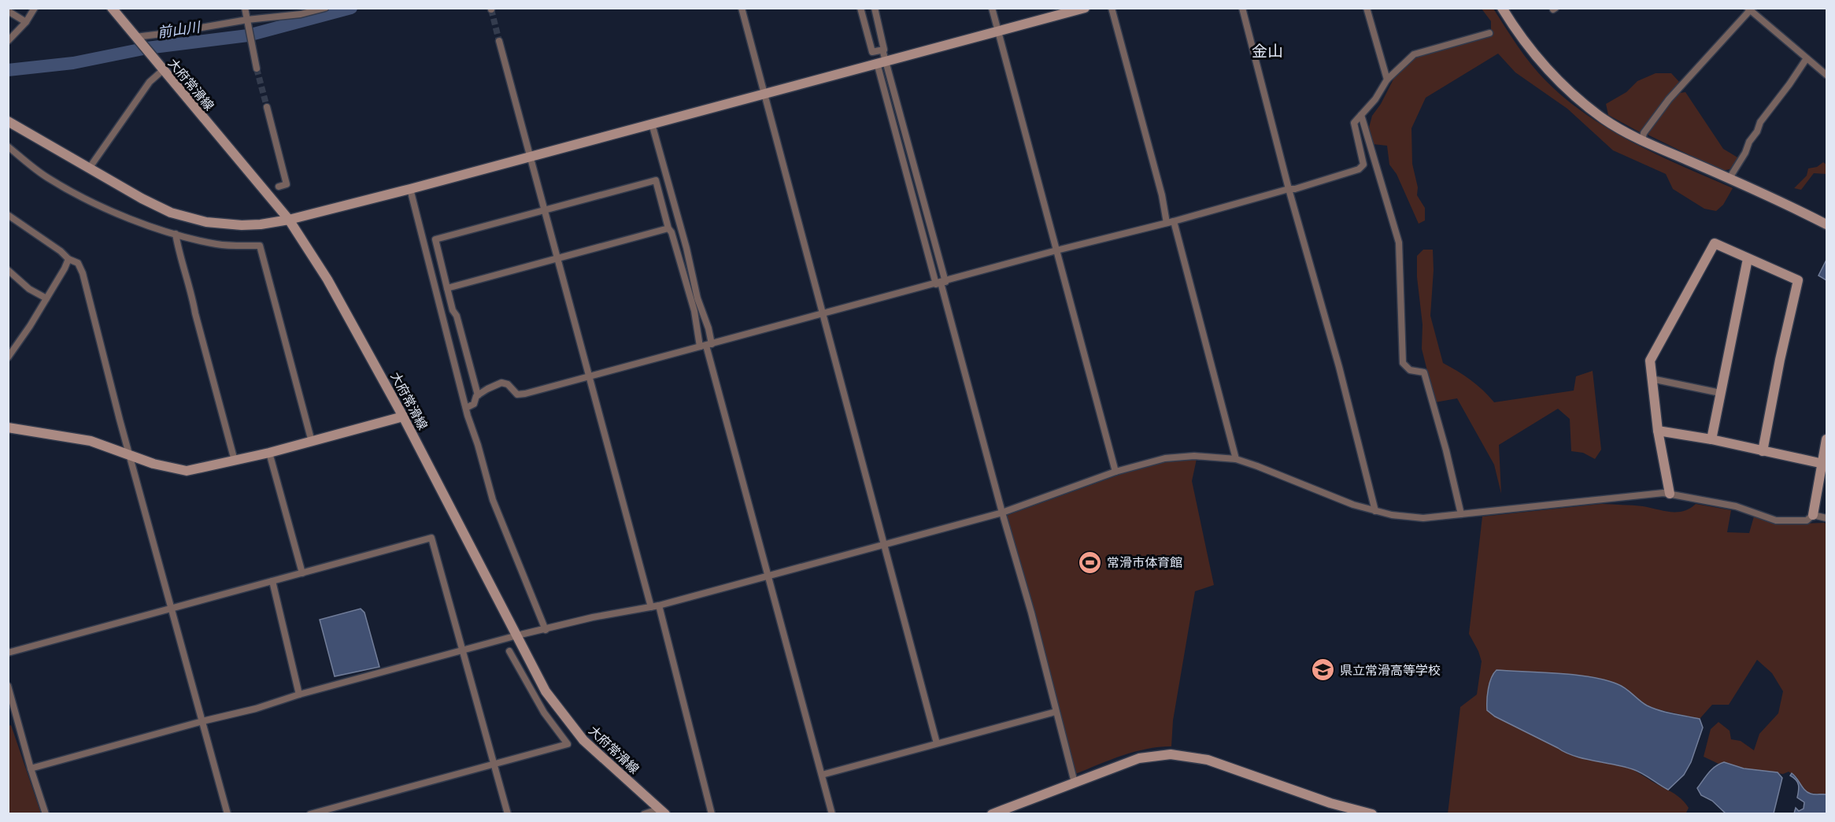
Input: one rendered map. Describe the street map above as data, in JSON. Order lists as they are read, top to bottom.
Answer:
{
  "streets": {
    "street": ["大府常滑線"]
  },
  "districts": ["金山"],
  "water": ["前山川"],
  "places": {
    "sports": ["常滑市体育館"],
    "school or university": ["県立常滑高等学校"]
  }
}
